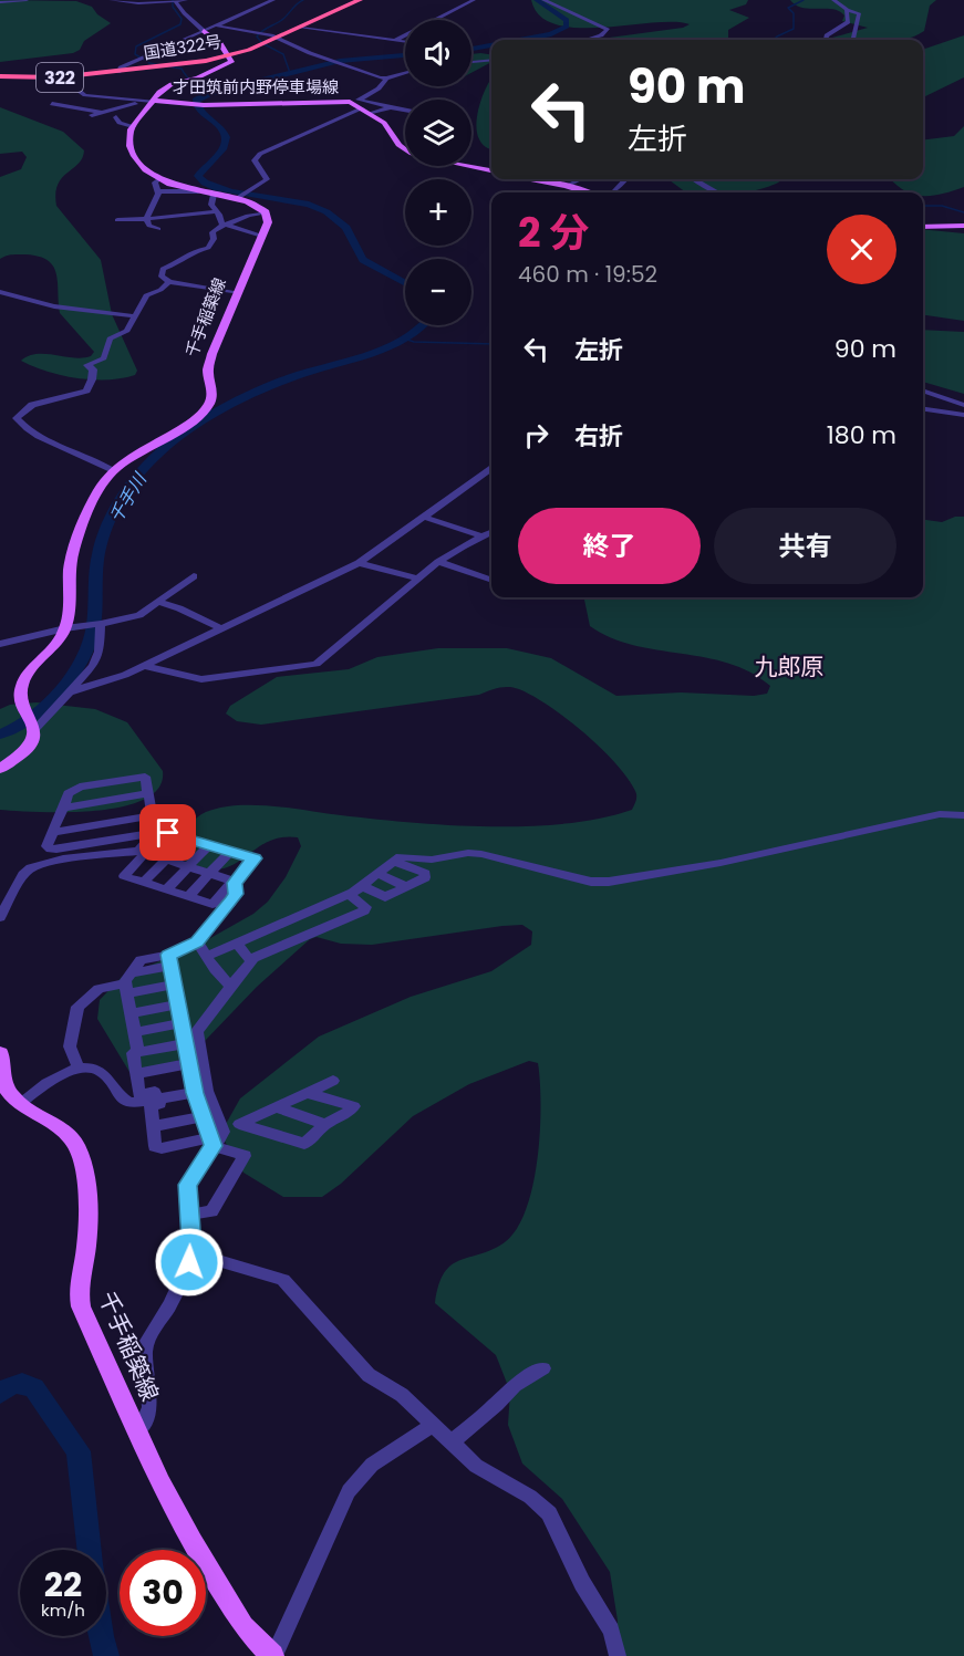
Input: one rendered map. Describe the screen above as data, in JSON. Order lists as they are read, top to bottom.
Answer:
{
  "streets": {
    "highway": ["国道322号", "322"],
    "main road": ["才田筑前内野停車場線", "千手稲築線"]
  },
  "districts": ["九郎原"],
  "water": ["千手川"],
  "page": {
    "map_buttons": ["+", "−"],
    "turn": ["90 m", "左折"],
    "heading": ["2 分", "460 m · 19:52"],
    "list": [
      {
        "name": "左折",
        "value": "90 m"
      },
      {
        "name": "右折",
        "value": "180 m"
      }
    ],
    "buttons": ["終了", "共有"],
    "speed": "22 km/h",
    "limit": "30"
  }
}
